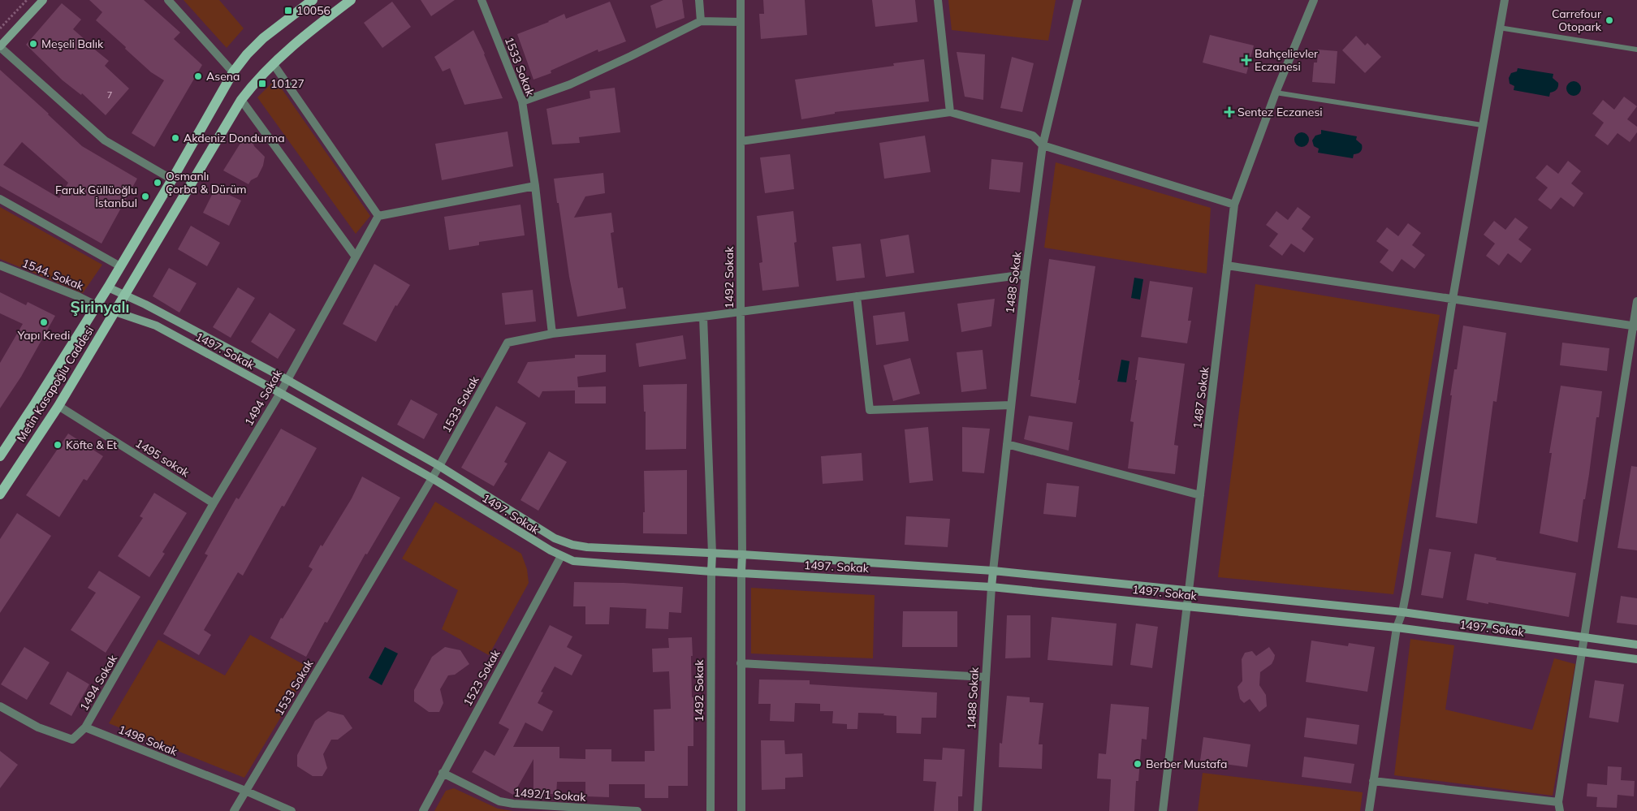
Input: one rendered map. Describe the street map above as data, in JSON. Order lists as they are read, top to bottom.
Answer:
{
  "streets": {
    "main road": ["Metin Kasapoğlu Caddesi"],
    "street": [
      "1533 Sokak",
      "1544. Sokak",
      "1492 Sokak",
      "1488 Sokak",
      "1497. Sokak",
      "1494 Sokak",
      "1487 Sokak",
      "1495 sokak",
      "1523 Sokak",
      "1498 Sokak",
      "1492/1 Sokak"
    ]
  },
  "crossings": [
    ["1533 Sokak", "1497. Sokak"],
    ["1533 Sokak", "1498 Sokak"],
    ["1544. Sokak", "1497. Sokak"],
    ["1544. Sokak", "Metin Kasapoğlu Caddesi"],
    ["1492 Sokak", "1497. Sokak"],
    ["1488 Sokak", "1497. Sokak"],
    ["1497. Sokak", "Metin Kasapoğlu Caddesi"],
    ["1497. Sokak", "1494 Sokak"],
    ["1497. Sokak", "1487 Sokak"],
    ["1497. Sokak", "1523 Sokak"],
    ["Metin Kasapoğlu Caddesi", "1495 sokak"],
    ["1494 Sokak", "1495 sokak"],
    ["1494 Sokak", "1498 Sokak"],
    ["1523 Sokak", "1492/1 Sokak"]
  ],
  "districts": ["Şirinyalı"],
  "places": {
    "transit": ["10056", "10127"],
    "other": [
      "Carrefour Otopark",
      "Meşeli Balık",
      "Asena",
      "Akdeniz Dondurma",
      "Osmanlı Çorba & Dürüm",
      "Faruk Güllüoğlu İstanbul",
      "Yapı Kredi",
      "Köfte & Et",
      "Berber Mustafa"
    ],
    "health": ["Bahçelievler Eczanesi", "Sentez Eczanesi"]
  },
  "house_numbers": ["7"]
}
